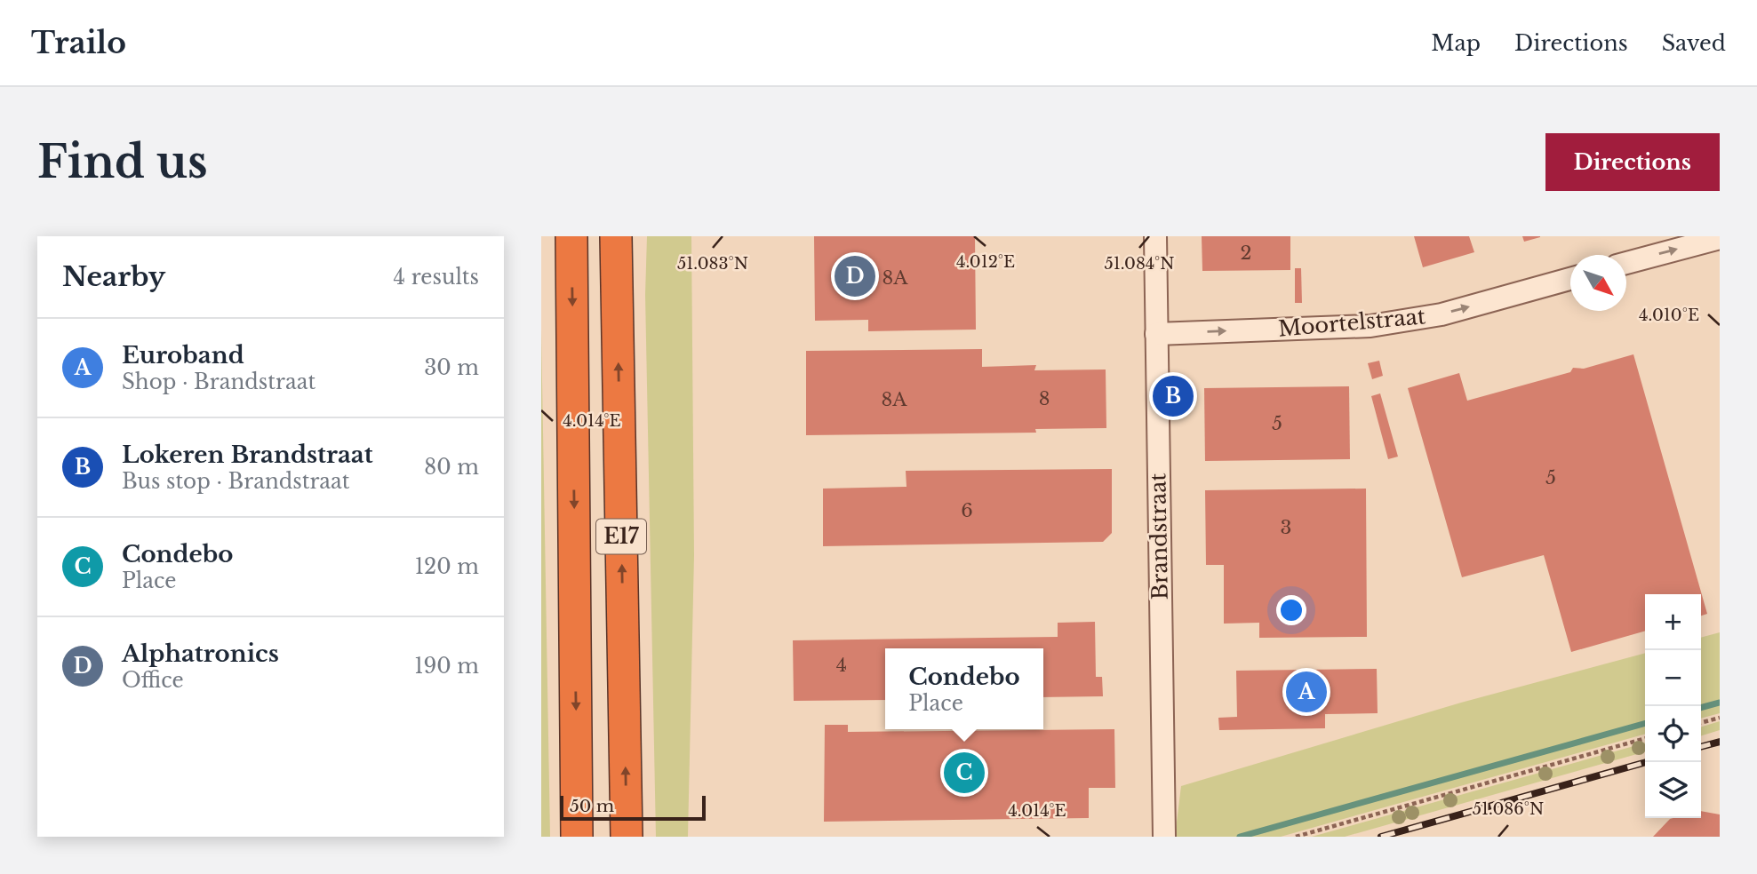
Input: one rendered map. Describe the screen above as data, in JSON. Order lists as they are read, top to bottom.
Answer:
{
  "streets": {
    "highway": ["E17"],
    "street": ["Moortelstraat", "Brandstraat"]
  },
  "crossings": [
    ["Moortelstraat", "Brandstraat"]
  ],
  "one_way": ["Moortelstraat"],
  "house_numbers": [
    "2",
    "8A",
    "8",
    "8A",
    "5",
    "5",
    "6",
    "3",
    "4"
  ],
  "scale_bar": "50 m",
  "north": "bottom right",
  "page": {
    "header": "Trailo",
    "nav": ["Map", "Directions", "Saved"],
    "buttons": "Directions",
    "title": "Find us",
    "heading": ["Nearby", "4 results"],
    "pins": [
      "D",
      "B",
      "A",
      "C"
    ],
    "list": [
      {
        "mark": "A",
        "name": "Euroband",
        "note": "Shop · Brandstraat",
        "value": "30 m"
      },
      {
        "mark": "B",
        "name": "Lokeren Brandstraat",
        "note": "Bus stop · Brandstraat",
        "value": "80 m"
      },
      {
        "mark": "C",
        "name": "Condebo",
        "note": "Place",
        "value": "120 m"
      },
      {
        "mark": "D",
        "name": "Alphatronics",
        "note": "Office",
        "value": "190 m"
      }
    ],
    "map_buttons": ["+", "−"],
    "popup": ["Condebo", "Place"],
    "scale": "50 m"
  },
  "coordinates": [
    "4.012°E",
    "51.083°N",
    "51.084°N",
    "4.010°E",
    "4.014°E",
    "51.086°N"
  ]
}
